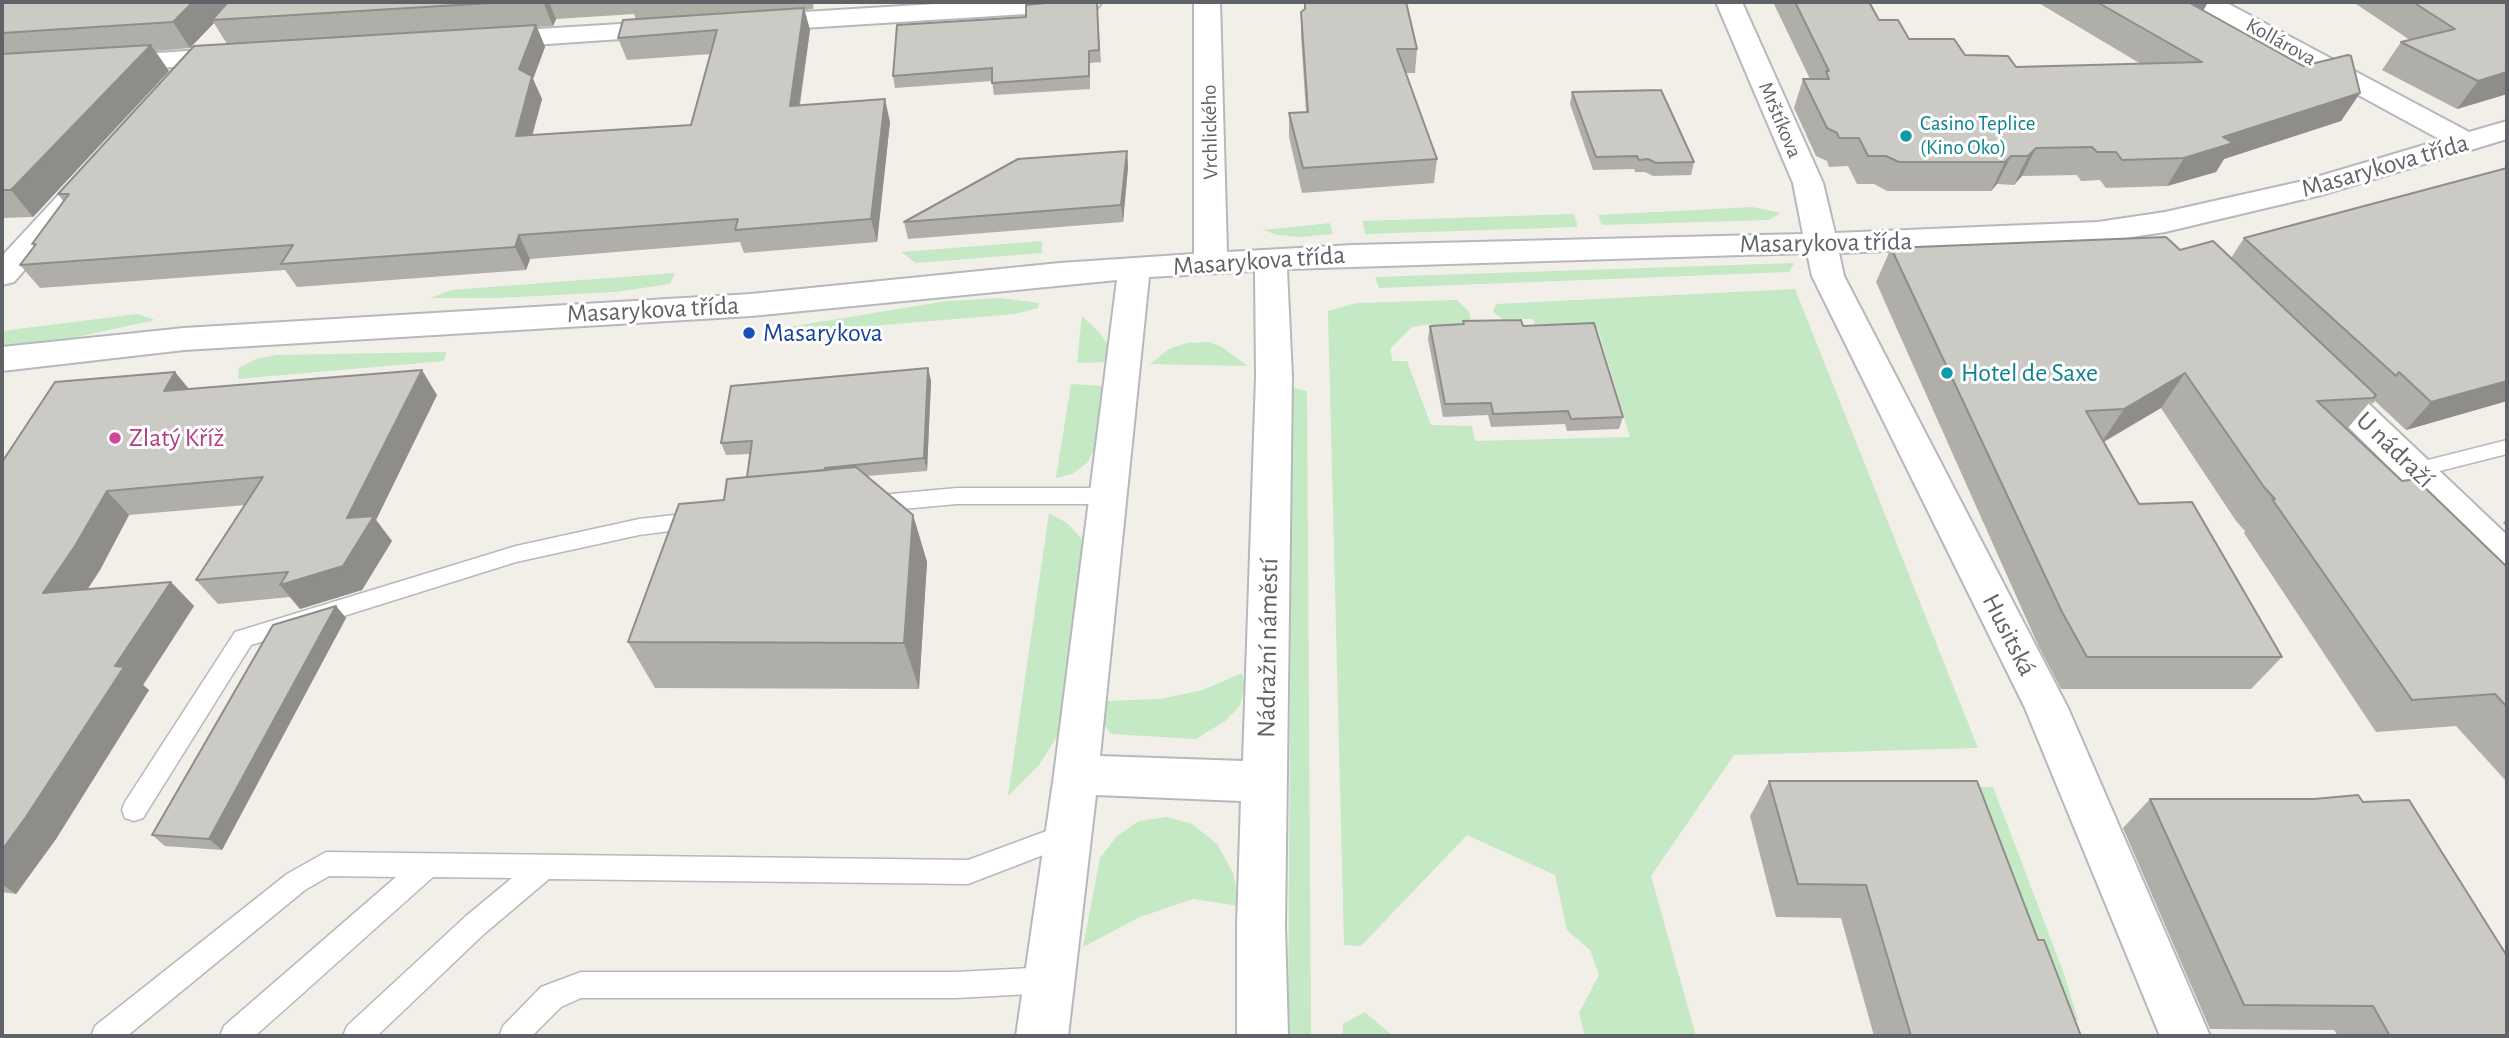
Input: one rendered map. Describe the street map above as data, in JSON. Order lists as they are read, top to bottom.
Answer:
{
  "streets": {
    "street": [
      "Kollárova",
      "Mrštíkova",
      "Vrchlického",
      "Masarykova třída",
      "U nádraží",
      "Husitská",
      "Nádražní náměstí"
    ]
  },
  "crossings": [
    ["Kollárova", "Masarykova třída"],
    ["Mrštíkova", "Masarykova třída"],
    ["Mrštíkova", "Husitská"],
    ["Vrchlického", "Masarykova třída"],
    ["Masarykova třída", "Husitská"],
    ["Masarykova třída", "Nádražní náměstí"]
  ],
  "places": [
    "Casino Teplice (Kino Oko)",
    "Masarykova",
    "Hotel de Saxe",
    "Zlatý Kříž"
  ]
}
